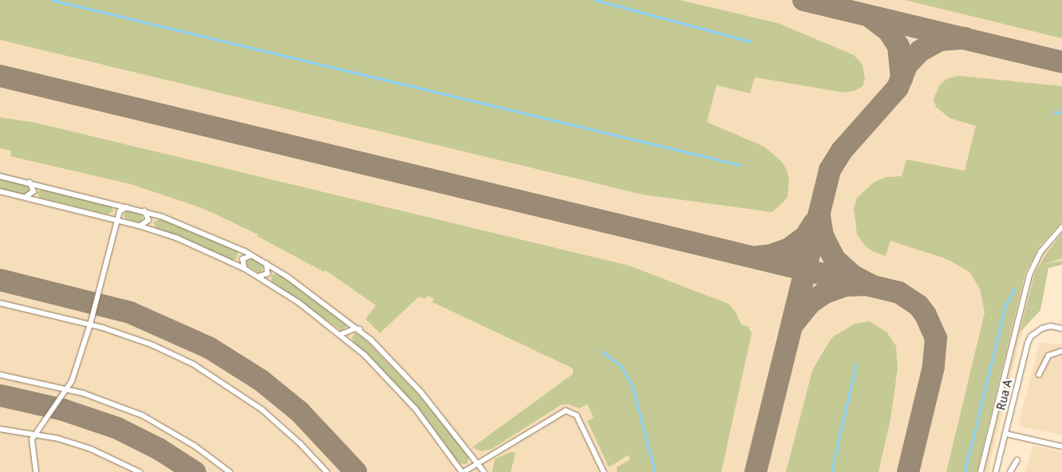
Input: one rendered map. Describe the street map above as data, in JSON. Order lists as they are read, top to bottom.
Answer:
{
  "streets": {
    "lane": ["Rua A"]
  }
}
